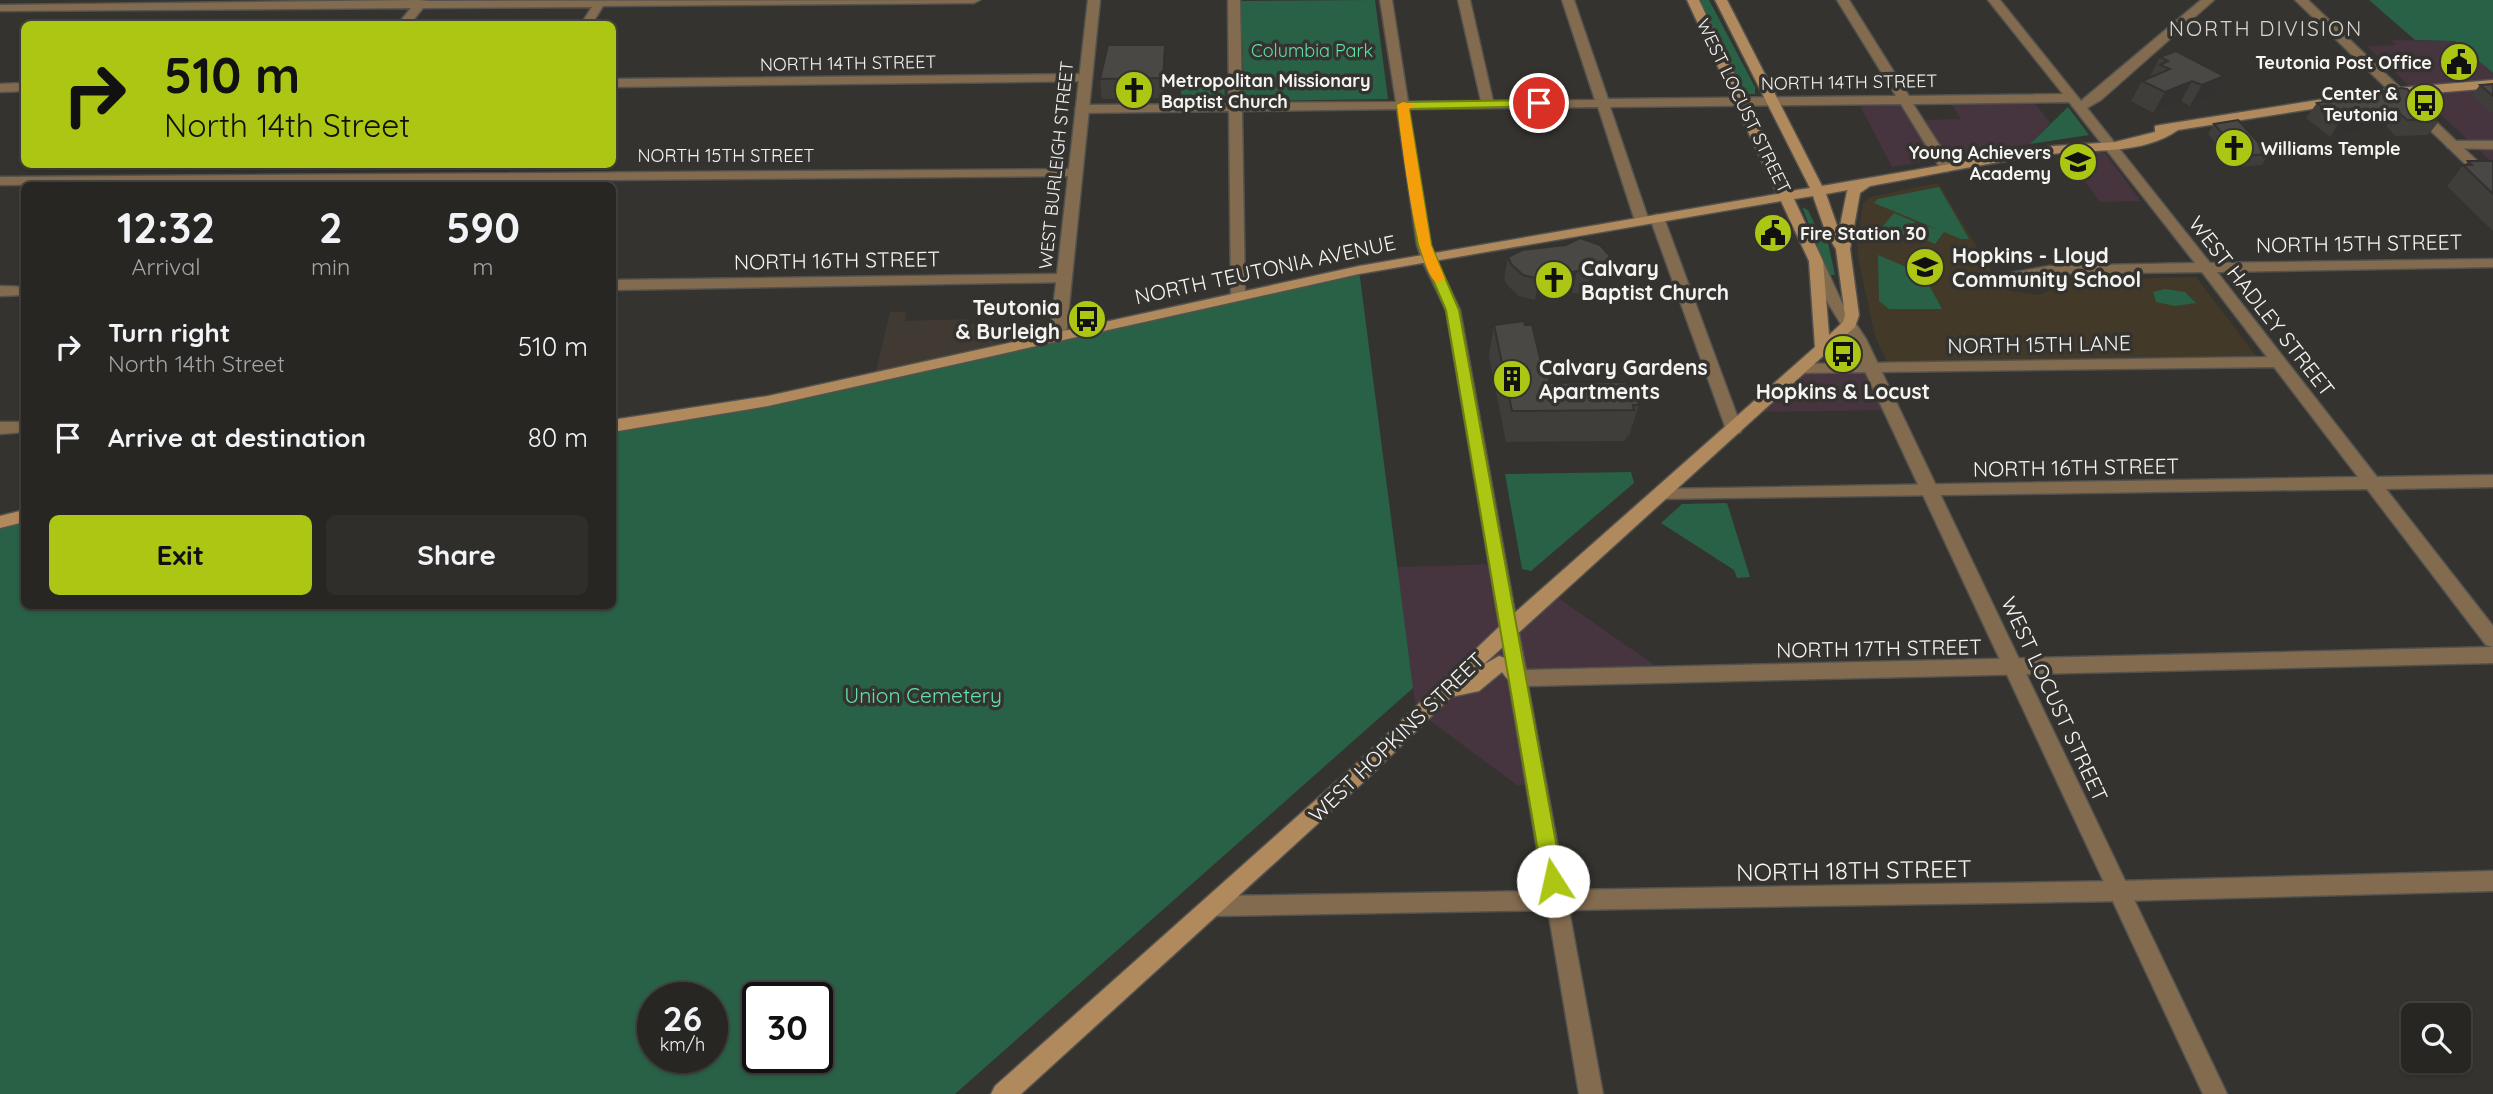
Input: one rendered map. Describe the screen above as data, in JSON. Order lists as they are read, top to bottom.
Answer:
{
  "streets": {
    "main road": ["WEST LOCUST STREET", "NORTH TEUTONIA AVENUE", "WEST HOPKINS STREET"],
    "street": [
      "NORTH 14TH STREET",
      "NORTH 15TH STREET",
      "WEST BURLEIGH STREET",
      "NORTH 16TH STREET",
      "WEST HADLEY STREET",
      "NORTH 15TH LANE",
      "NORTH 17TH STREET",
      "NORTH 18TH STREET"
    ]
  },
  "crossings": [
    ["NORTH 14TH STREET", "WEST LOCUST STREET"],
    ["NORTH 14TH STREET", "WEST BURLEIGH STREET"],
    ["NORTH 14TH STREET", "WEST HADLEY STREET"],
    ["WEST LOCUST STREET", "NORTH 16TH STREET"],
    ["WEST LOCUST STREET", "NORTH TEUTONIA AVENUE"],
    ["WEST LOCUST STREET", "NORTH 15TH LANE"],
    ["WEST LOCUST STREET", "NORTH 17TH STREET"],
    ["WEST LOCUST STREET", "WEST HOPKINS STREET"],
    ["WEST LOCUST STREET", "NORTH 18TH STREET"],
    ["NORTH 15TH STREET", "WEST BURLEIGH STREET"],
    ["NORTH 15TH STREET", "WEST HADLEY STREET"],
    ["WEST BURLEIGH STREET", "NORTH 16TH STREET"],
    ["WEST BURLEIGH STREET", "NORTH TEUTONIA AVENUE"],
    ["NORTH 16TH STREET", "WEST HADLEY STREET"],
    ["NORTH 16TH STREET", "WEST HOPKINS STREET"],
    ["NORTH TEUTONIA AVENUE", "WEST HADLEY STREET"],
    ["WEST HADLEY STREET", "NORTH 15TH LANE"],
    ["NORTH 15TH LANE", "WEST HOPKINS STREET"],
    ["WEST HOPKINS STREET", "NORTH 18TH STREET"]
  ],
  "districts": ["NORTH DIVISION"],
  "parks": ["Columbia Park", "Union Cemetery"],
  "places": {
    "public building": ["Teutonia Post Office", "Fire Station 30"],
    "church": ["Metropolitan Missionary Baptist Church", "Williams Temple", "Calvary Baptist Church"],
    "bus stop": ["Center & Teutonia", "Teutonia & Burleigh", "Hopkins & Locust"],
    "school or university": ["Young Achievers Academy", "Hopkins - Lloyd Community School"],
    "building": ["Calvary Gardens Apartments"]
  },
  "page": {
    "turn": ["510 m", "North 14th Street"],
    "eta": [
      "12:32",
      "Arrival",
      "2",
      "min",
      "590",
      "m"
    ],
    "list": [
      {
        "name": "Turn right",
        "note": "North 14th Street",
        "value": "510 m"
      },
      {
        "name": "Arrive at destination",
        "value": "80 m"
      }
    ],
    "buttons": ["Exit", "Share"],
    "speed": "26 km/h",
    "limit": "30"
  }
}
